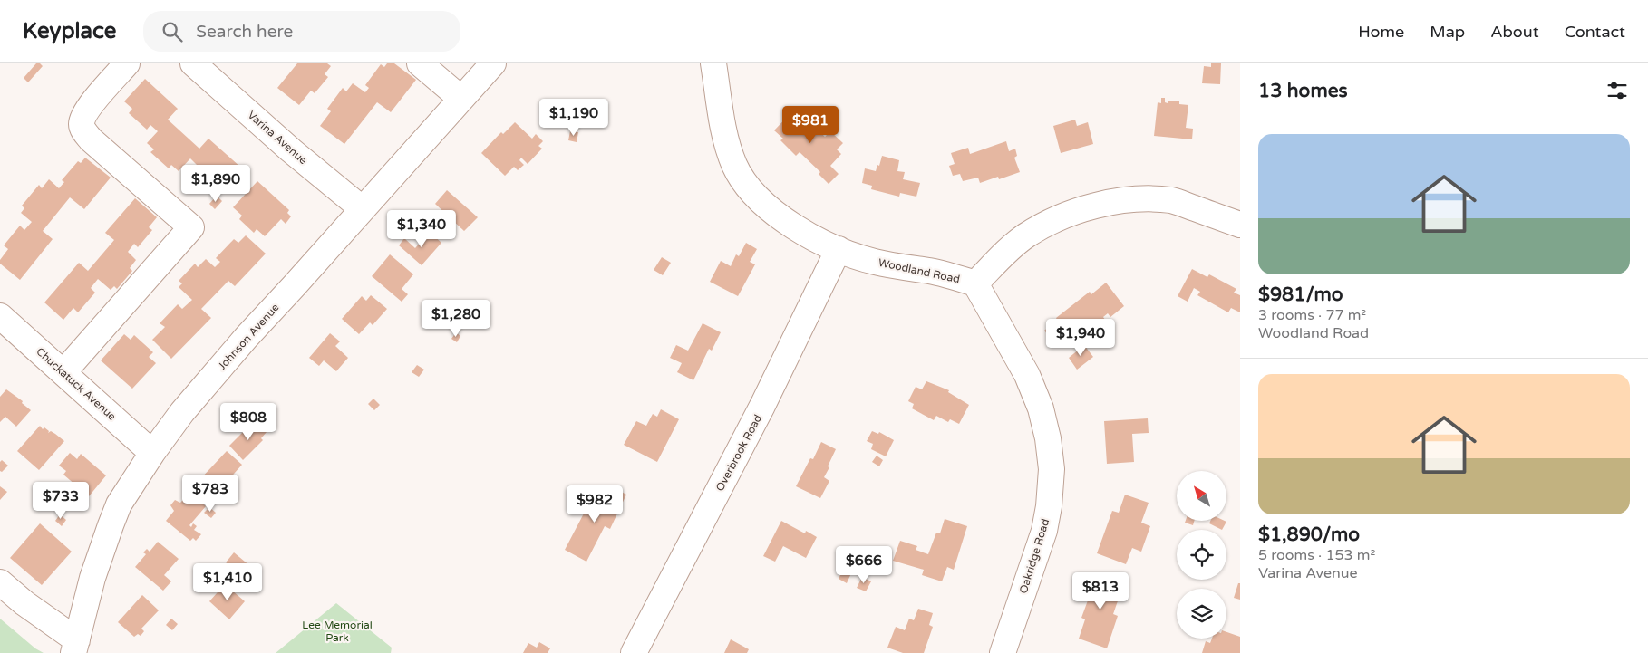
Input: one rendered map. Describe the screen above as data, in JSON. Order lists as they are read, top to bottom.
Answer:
{
  "streets": {
    "street": [
      "Varina Avenue",
      "Woodland Road",
      "Johnson Avenue",
      "Chuckatuck Avenue",
      "Overbrook Road",
      "Oakridge Road"
    ]
  },
  "crossings": [
    ["Varina Avenue", "Johnson Avenue"],
    ["Woodland Road", "Overbrook Road"],
    ["Woodland Road", "Oakridge Road"],
    ["Johnson Avenue", "Chuckatuck Avenue"]
  ],
  "parks": ["Lee Memorial Park"],
  "north": "top left",
  "page": {
    "header": "Keyplace",
    "search": "Search here",
    "nav": [
      "Home",
      "Map",
      "About",
      "Contact"
    ],
    "heading": "13 homes",
    "price": [
      "$1,190",
      "$981",
      "$1,890",
      "$1,340",
      "$1,280",
      "$1,940",
      "$808",
      "$783",
      "$733",
      "$982",
      "$666",
      "$1,410",
      "$813"
    ],
    "list": [
      {
        "name": "$981/mo",
        "note": "3 rooms · 77 m² · Woodland Road"
      },
      {
        "name": "$1,890/mo",
        "note": "5 rooms · 153 m² · Varina Avenue"
      }
    ]
  }
}
